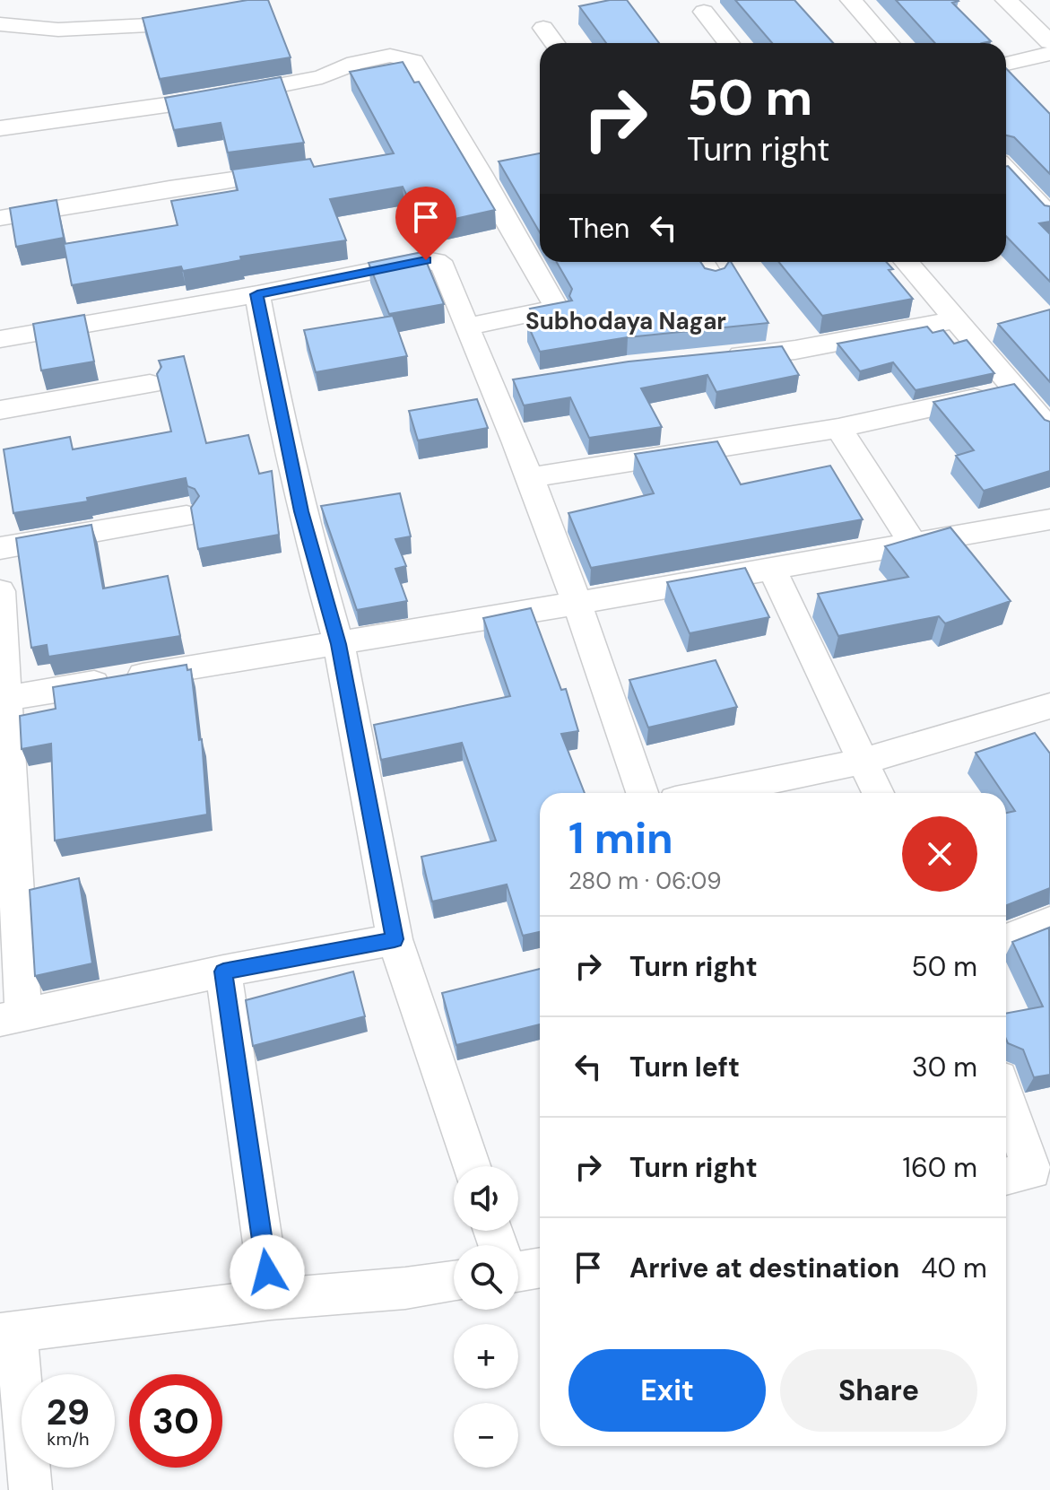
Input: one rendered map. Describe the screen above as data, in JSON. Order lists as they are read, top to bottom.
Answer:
{
  "districts": ["Subhodaya Nagar"],
  "page": {
    "turn": ["50 m", "Turn right"],
    "then": "Then",
    "heading": ["1 min", "280 m · 06:09"],
    "list": [
      {
        "name": "Turn right",
        "value": "50 m"
      },
      {
        "name": "Turn left",
        "value": "30 m"
      },
      {
        "name": "Turn right",
        "value": "160 m"
      },
      {
        "name": "Arrive at destination",
        "value": "40 m"
      }
    ],
    "map_buttons": ["+", "−"],
    "buttons": ["Exit", "Share"],
    "speed": "29 km/h",
    "limit": "30"
  }
}
